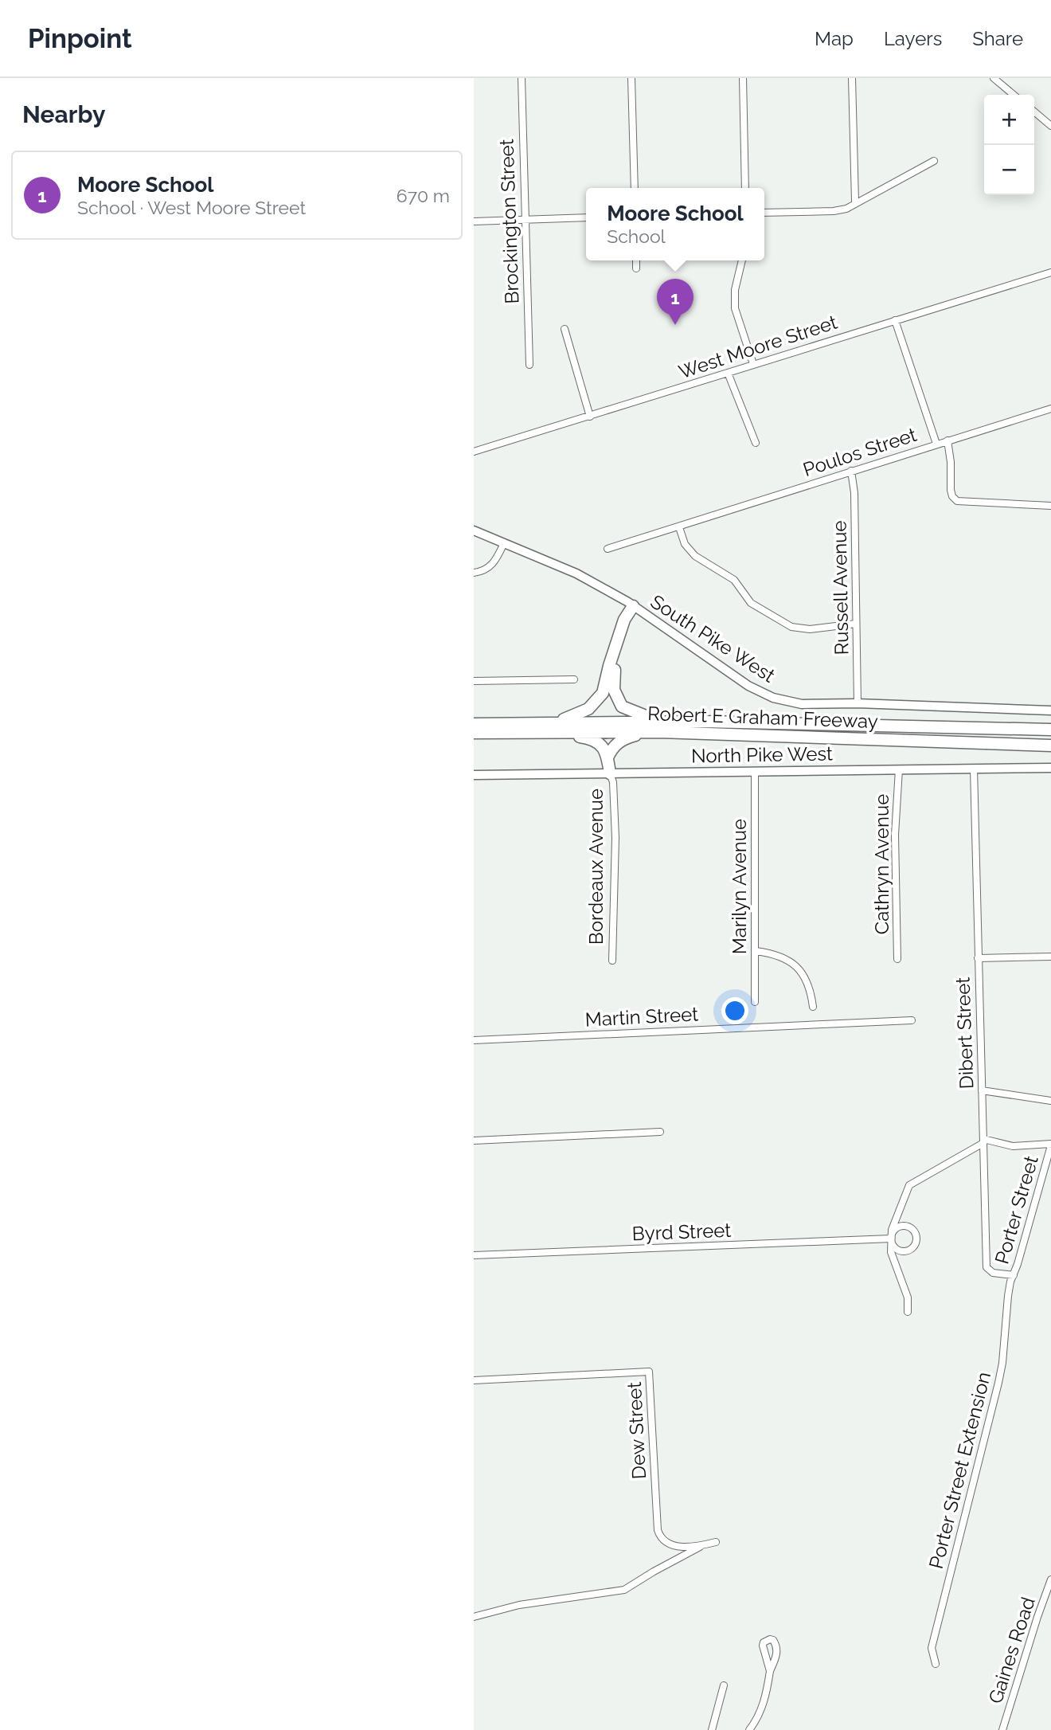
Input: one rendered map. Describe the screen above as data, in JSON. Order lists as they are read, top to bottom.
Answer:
{
  "streets": {
    "highway": ["Robert E Graham Freeway"],
    "main road": ["South Pike West", "North Pike West"],
    "street": [
      "Brockington Street",
      "West Moore Street",
      "Poulos Street",
      "Russell Avenue",
      "Cathryn Avenue",
      "Bordeaux Avenue",
      "Marilyn Avenue",
      "Martin Street",
      "Dibert Street",
      "Porter Street",
      "Byrd Street",
      "Dew Street",
      "Porter Street Extension",
      "Gaines Road"
    ]
  },
  "crossings": [
    ["Poulos Street", "Russell Avenue"],
    ["Russell Avenue", "South Pike West"],
    ["North Pike West", "Cathryn Avenue"],
    ["North Pike West", "Bordeaux Avenue"],
    ["North Pike West", "Marilyn Avenue"],
    ["North Pike West", "Dibert Street"],
    ["Dibert Street", "Porter Street"],
    ["Porter Street", "Porter Street Extension"]
  ],
  "page": {
    "header": "Pinpoint",
    "nav": ["Map", "Layers", "Share"],
    "heading": "Nearby",
    "map_buttons": ["+", "−"],
    "list": [
      {
        "mark": "1",
        "name": "Moore School",
        "note": "School · West Moore Street",
        "value": "670 m"
      }
    ],
    "popup": ["Moore School", "School"],
    "pins": "1"
  }
}
